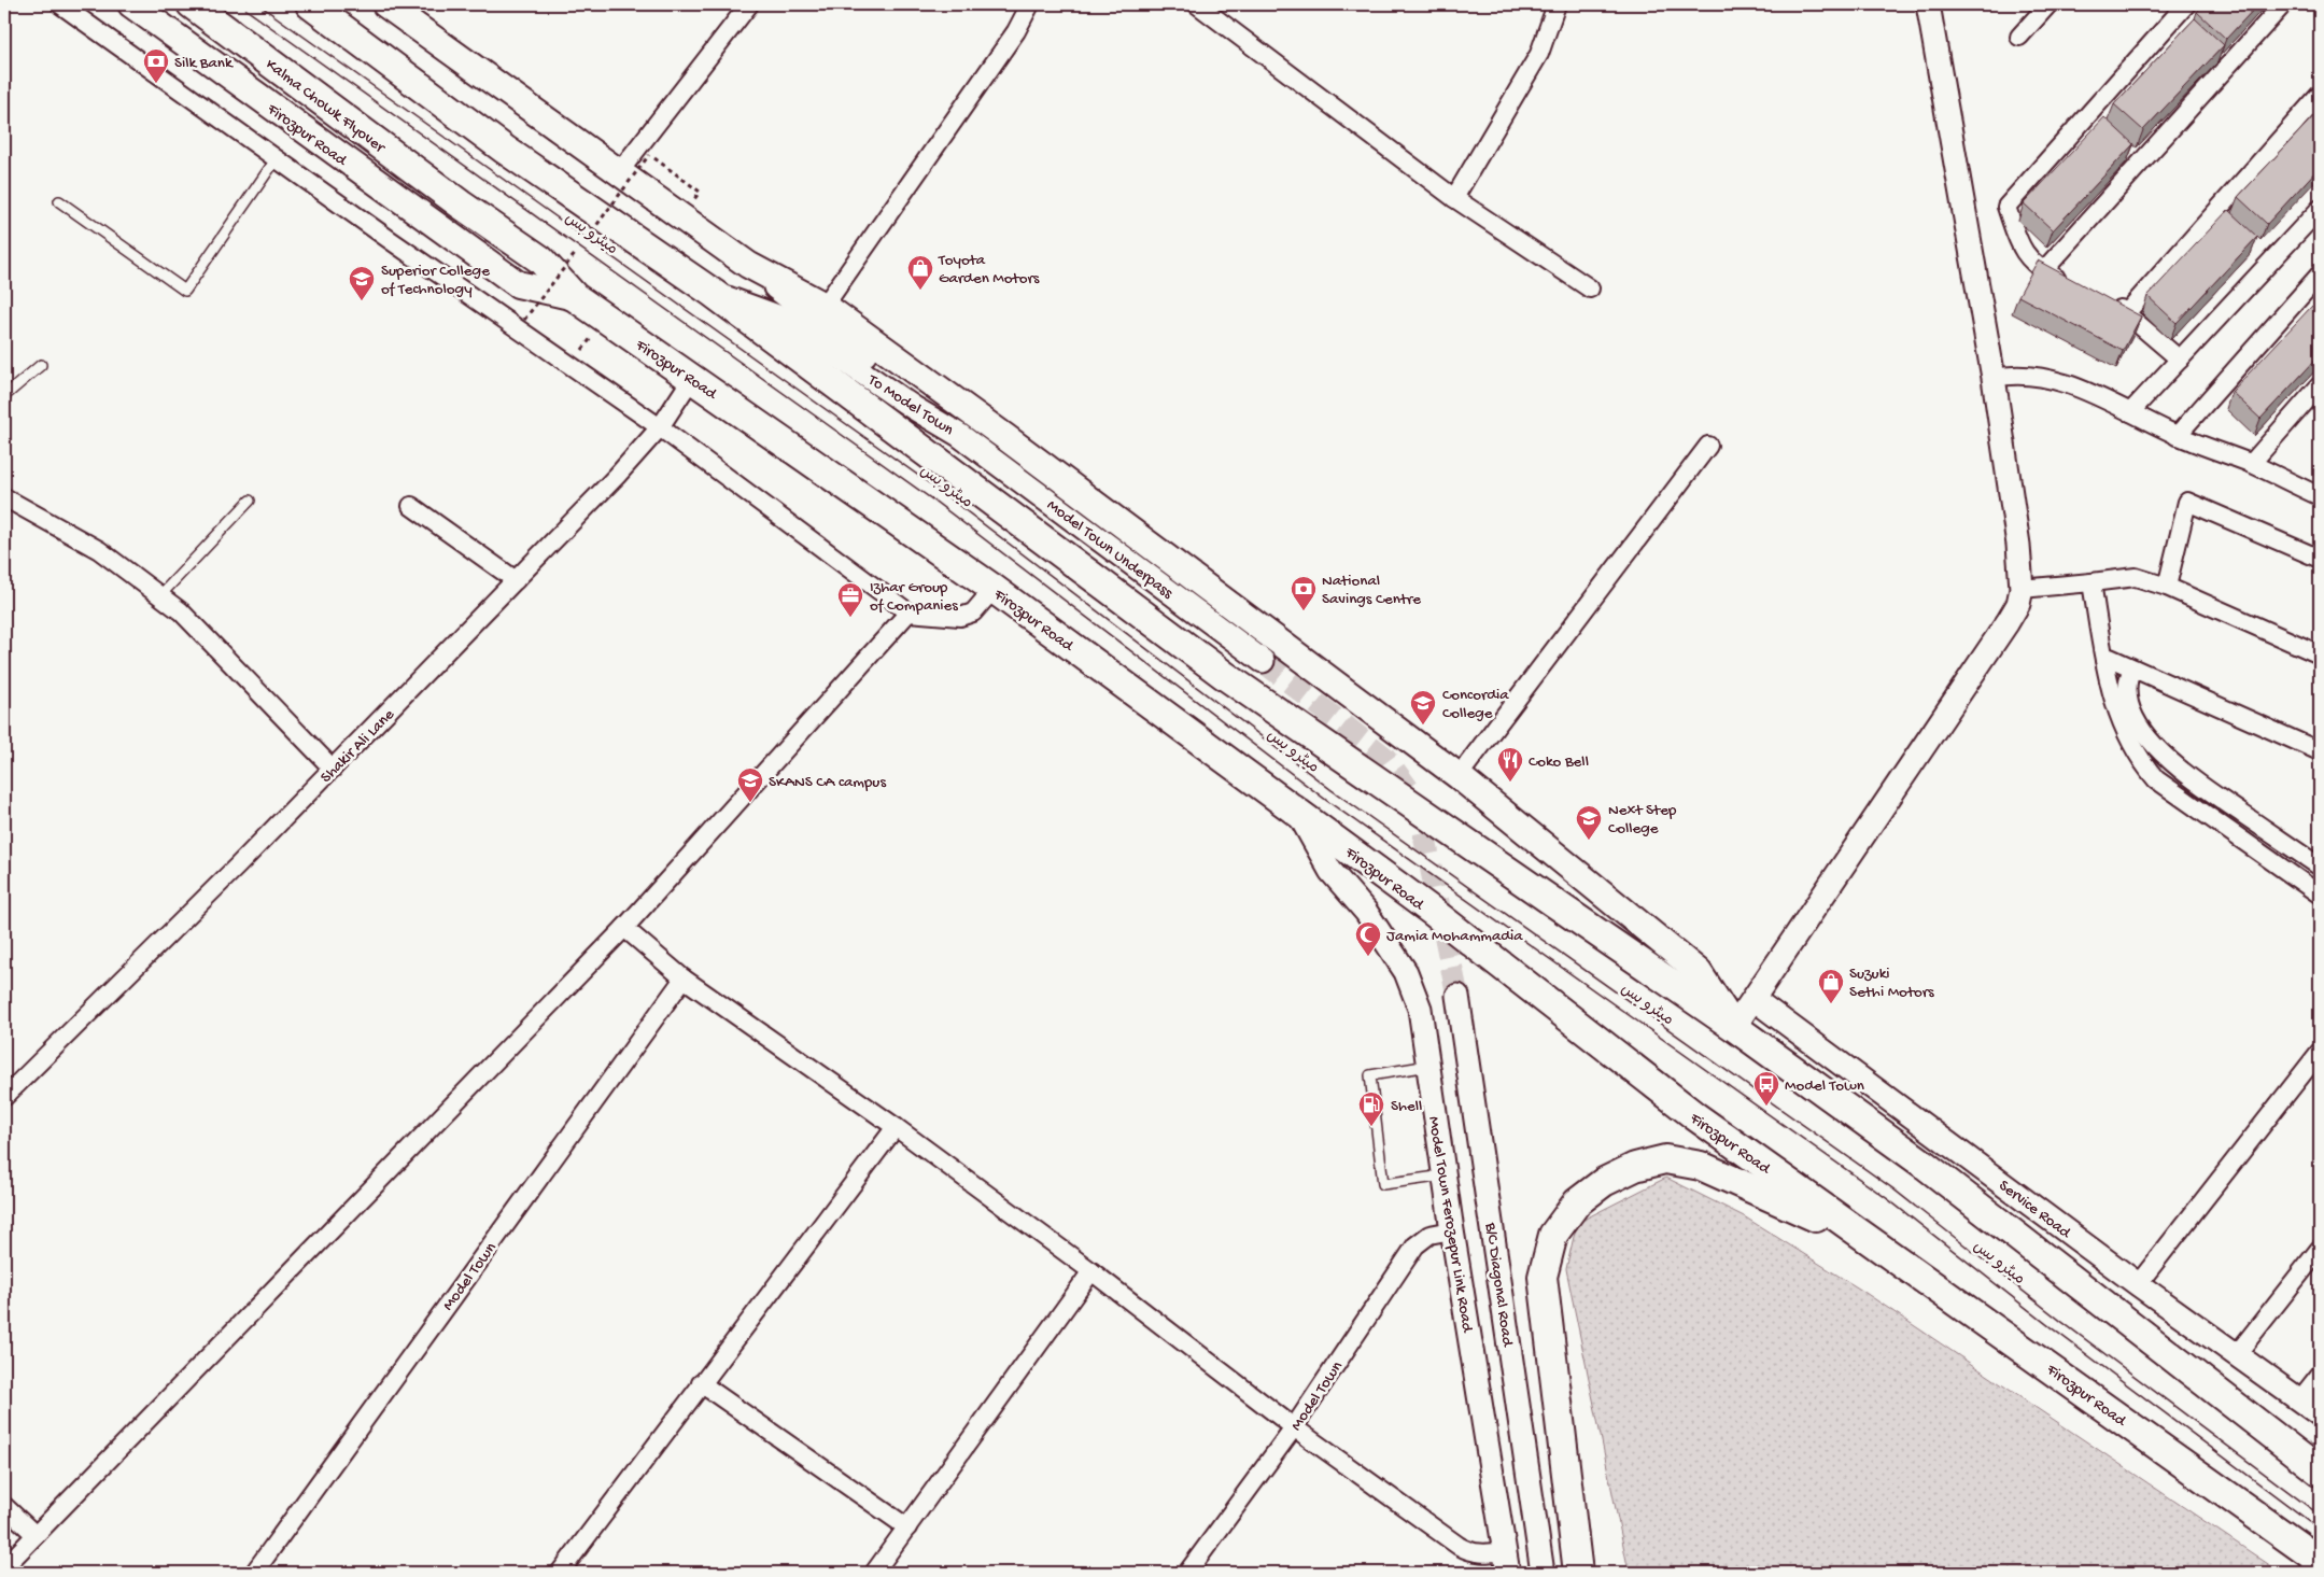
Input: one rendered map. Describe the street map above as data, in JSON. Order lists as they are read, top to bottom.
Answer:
{
  "streets": {
    "main road": ["Kalma Chowk Flyover", "Firozpur Road"],
    "street": [
      "To Model Town",
      "Model Town Underpass",
      "Shakir Ali Lane",
      "Service Road",
      "Model Town Ferozepur Link Road",
      "Model Town",
      "B/C Diagonal Road"
    ],
    "lane": ["میٹرو بس"]
  },
  "crossings": [
    ["Kalma Chowk Flyover", "Firozpur Road"],
    ["Firozpur Road", "Shakir Ali Lane"],
    ["Firozpur Road", "Model Town Ferozepur Link Road"],
    ["To Model Town", "Model Town Underpass"],
    ["Model Town Ferozepur Link Road", "Model Town"]
  ],
  "places": {
    "bank": ["Silk Bank", "National Savings Centre"],
    "shop": ["Toyota Garden Motors", "Suzuki Sethi Motors"],
    "school or university": [
      "Superior College of Technology",
      "Concordia College",
      "SKANS CA campus",
      "Next Step College"
    ],
    "office": ["Izhar Group of Companies"],
    "restaurant": ["Coko Bell"],
    "mosque": ["Jamia Mohammadia"],
    "bus stop": ["Model Town"],
    "fuel station": ["Shell"]
  }
}
